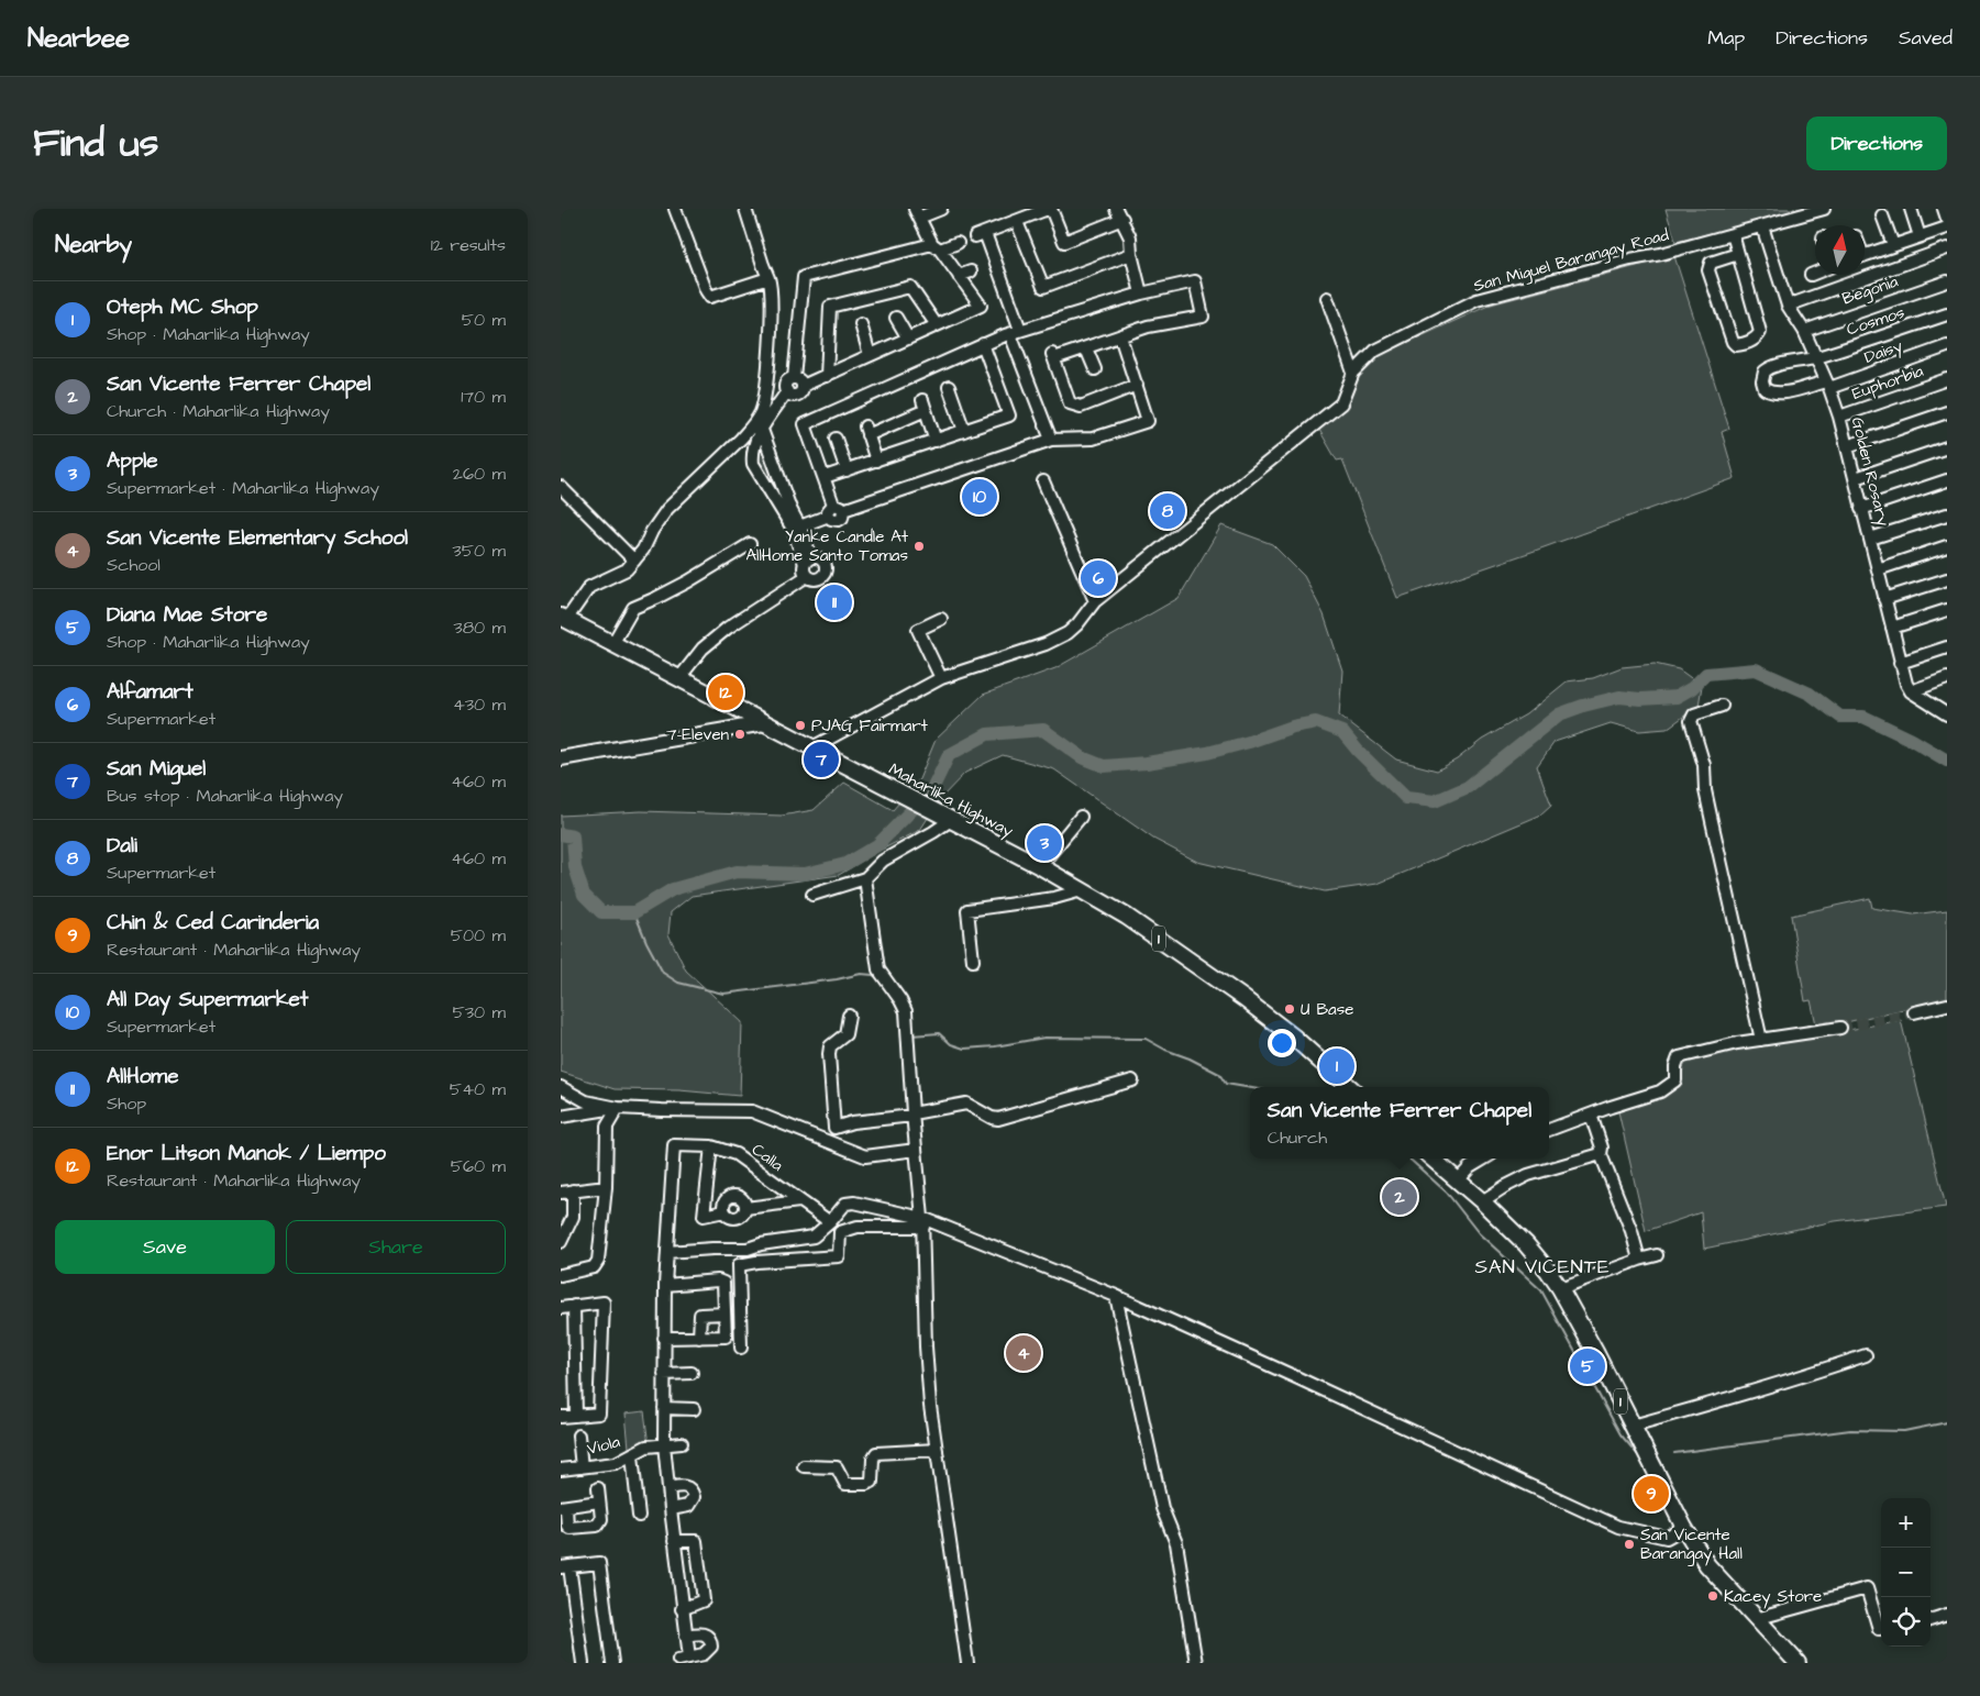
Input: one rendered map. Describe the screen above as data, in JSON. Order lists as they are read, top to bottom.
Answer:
{
  "streets": {
    "highway": ["Maharlika Highway", "1"],
    "street": [
      "San Miguel Barangay Road",
      "Begonia",
      "Cosmos",
      "Daisy",
      "Euphorbia",
      "Golden Rosary",
      "Calla",
      "Viola"
    ]
  },
  "crossings": [
    ["San Miguel Barangay Road", "Golden Rosary"],
    ["San Miguel Barangay Road", "Maharlika Highway"],
    ["Begonia", "Golden Rosary"],
    ["Cosmos", "Daisy"],
    ["Cosmos", "Golden Rosary"],
    ["Daisy", "Golden Rosary"],
    ["Euphorbia", "Golden Rosary"]
  ],
  "districts": ["SAN VICENTE"],
  "places": [
    "Yanke Candle At AllHome Santo Tomas",
    "PJAG Fairmart",
    "7-Eleven",
    "U Base",
    "San Vicente Barangay Hall",
    "Kacey Store"
  ],
  "north": "top",
  "page": {
    "header": "Nearbee",
    "nav": ["Map", "Directions", "Saved"],
    "title": "Find us",
    "buttons": [
      "Directions",
      ["Save", "Share"]
    ],
    "heading": ["Nearby", "12 results"],
    "list": [
      {
        "mark": "1",
        "name": "Oteph MC Shop",
        "note": "Shop · Maharlika Highway",
        "value": "50 m"
      },
      {
        "mark": "2",
        "name": "San Vicente Ferrer Chapel",
        "note": "Church · Maharlika Highway",
        "value": "170 m"
      },
      {
        "mark": "3",
        "name": "Apple",
        "note": "Supermarket · Maharlika Highway",
        "value": "260 m"
      },
      {
        "mark": "4",
        "name": "San Vicente Elementary School",
        "note": "School",
        "value": "350 m"
      },
      {
        "mark": "5",
        "name": "Diana Mae Store",
        "note": "Shop · Maharlika Highway",
        "value": "380 m"
      },
      {
        "mark": "6",
        "name": "Alfamart",
        "note": "Supermarket",
        "value": "430 m"
      },
      {
        "mark": "7",
        "name": "San Miguel",
        "note": "Bus stop · Maharlika Highway",
        "value": "460 m"
      },
      {
        "mark": "8",
        "name": "Dali",
        "note": "Supermarket",
        "value": "460 m"
      },
      {
        "mark": "9",
        "name": "Chin & Ced Carinderia",
        "note": "Restaurant · Maharlika Highway",
        "value": "500 m"
      },
      {
        "mark": "10",
        "name": "All Day Supermarket",
        "note": "Supermarket",
        "value": "530 m"
      },
      {
        "mark": "11",
        "name": "AllHome",
        "note": "Shop",
        "value": "540 m"
      },
      {
        "mark": "12",
        "name": "Enor Litson Manok / Liempo",
        "note": "Restaurant · Maharlika Highway",
        "value": "560 m"
      }
    ],
    "pins": [
      "10",
      "8",
      "6",
      "11",
      "12",
      "7",
      "3",
      "1",
      "2",
      "4",
      "5",
      "9"
    ],
    "popup": ["San Vicente Ferrer Chapel", "Church"],
    "map_buttons": ["+", "−"]
  }
}
